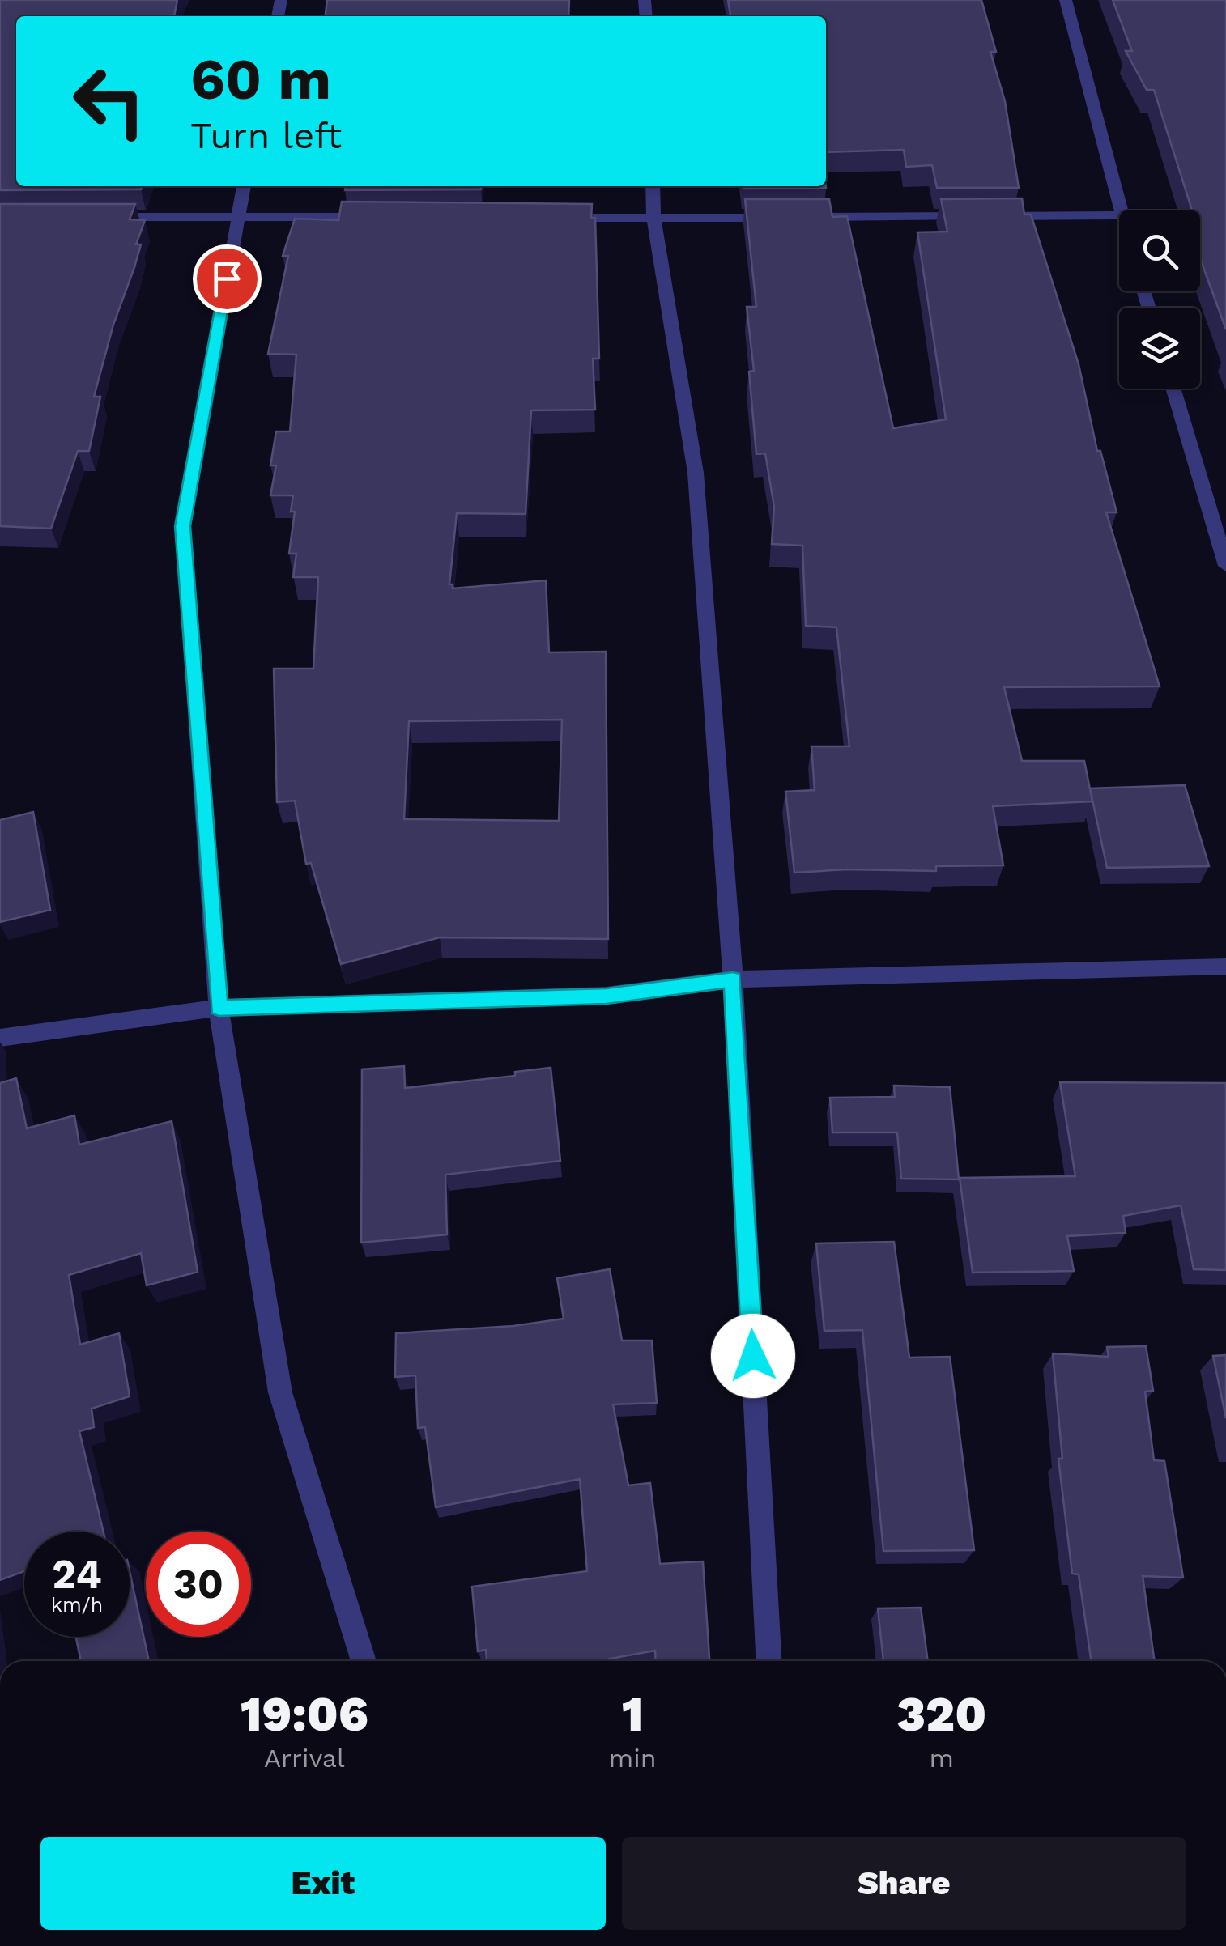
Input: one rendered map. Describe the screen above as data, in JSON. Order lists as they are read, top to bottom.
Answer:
{
  "page": {
    "turn": ["60 m", "Turn left"],
    "speed": "24 km/h",
    "limit": "30",
    "eta": [
      "19:06",
      "Arrival",
      "1",
      "min",
      "320",
      "m"
    ],
    "buttons": ["Exit", "Share"]
  }
}
